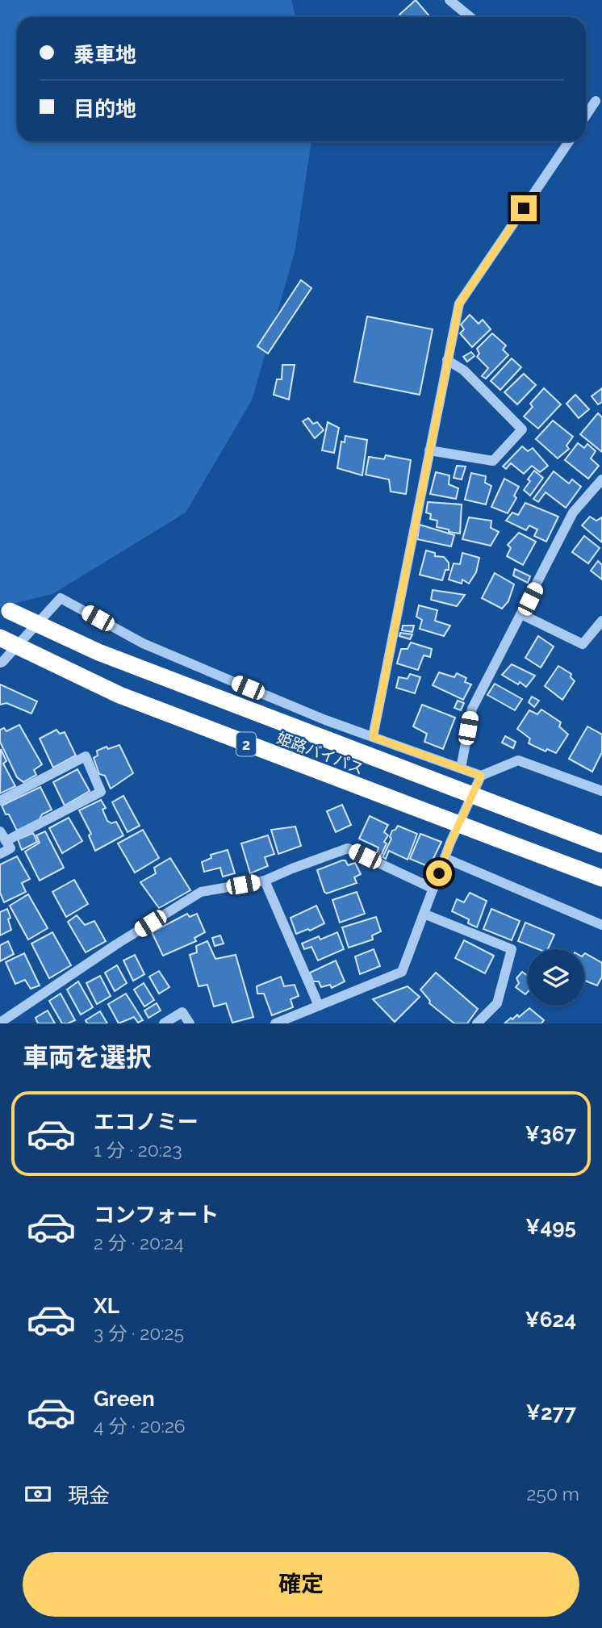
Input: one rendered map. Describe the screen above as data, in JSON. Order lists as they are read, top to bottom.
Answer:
{
  "streets": {
    "highway": ["2", "姫路バイパス"]
  },
  "page": {
    "banner": ["乗車地", "目的地"],
    "heading": "車両を選択",
    "list": [
      {
        "name": "エコノミー",
        "note": "1 分 · 20:23",
        "value": "¥367"
      },
      {
        "name": "コンフォート",
        "note": "2 分 · 20:24",
        "value": "¥495"
      },
      {
        "name": "XL",
        "note": "3 分 · 20:25",
        "value": "¥624"
      },
      {
        "name": "Green",
        "note": "4 分 · 20:26",
        "value": "¥277"
      }
    ],
    "pay": ["現金", "250 m"],
    "buttons": "確定"
  }
}
